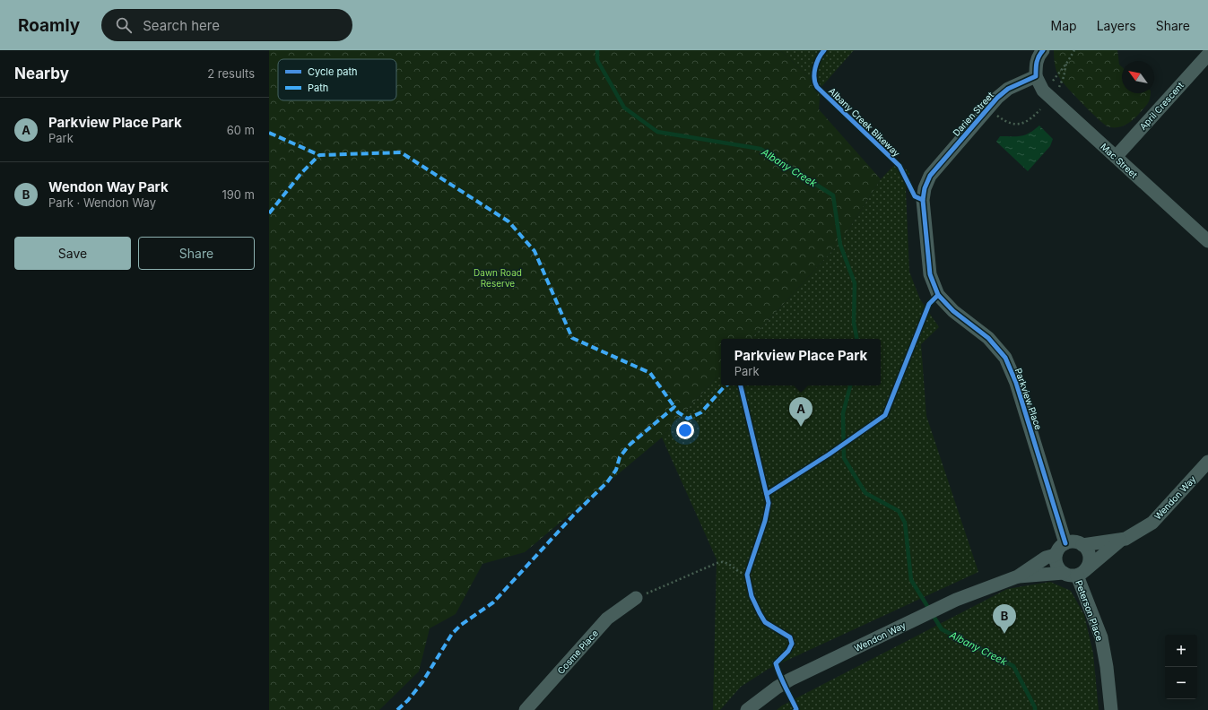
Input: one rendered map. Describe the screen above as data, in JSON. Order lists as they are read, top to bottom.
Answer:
{
  "streets": {
    "street": [
      "April Crescent",
      "Darien Street",
      "Mac Street",
      "Parkview Place",
      "Wendon Way",
      "Peterson Place",
      "Cosme Place"
    ],
    "cycle path": ["Albany Creek Bikeway"]
  },
  "crossings": [
    ["April Crescent", "Mac Street"],
    ["Darien Street", "Mac Street"],
    ["Darien Street", "Parkview Place"],
    ["Parkview Place", "Wendon Way"],
    ["Parkview Place", "Peterson Place"],
    ["Wendon Way", "Peterson Place"]
  ],
  "water": ["Albany Creek"],
  "parks": ["Dawn Road Reserve"],
  "legend": ["Cycle path", "Path"],
  "north": "top left",
  "page": {
    "header": "Roamly",
    "search": "Search here",
    "nav": ["Map", "Layers", "Share"],
    "heading": ["Nearby", "2 results"],
    "list": [
      {
        "mark": "A",
        "name": "Parkview Place Park",
        "note": "Park",
        "value": "60 m"
      },
      {
        "mark": "B",
        "name": "Wendon Way Park",
        "note": "Park · Wendon Way",
        "value": "190 m"
      }
    ],
    "buttons": ["Save", "Share"],
    "popup": ["Parkview Place Park", "Park"],
    "pins": ["A", "B"],
    "map_buttons": ["+", "−"]
  }
}
